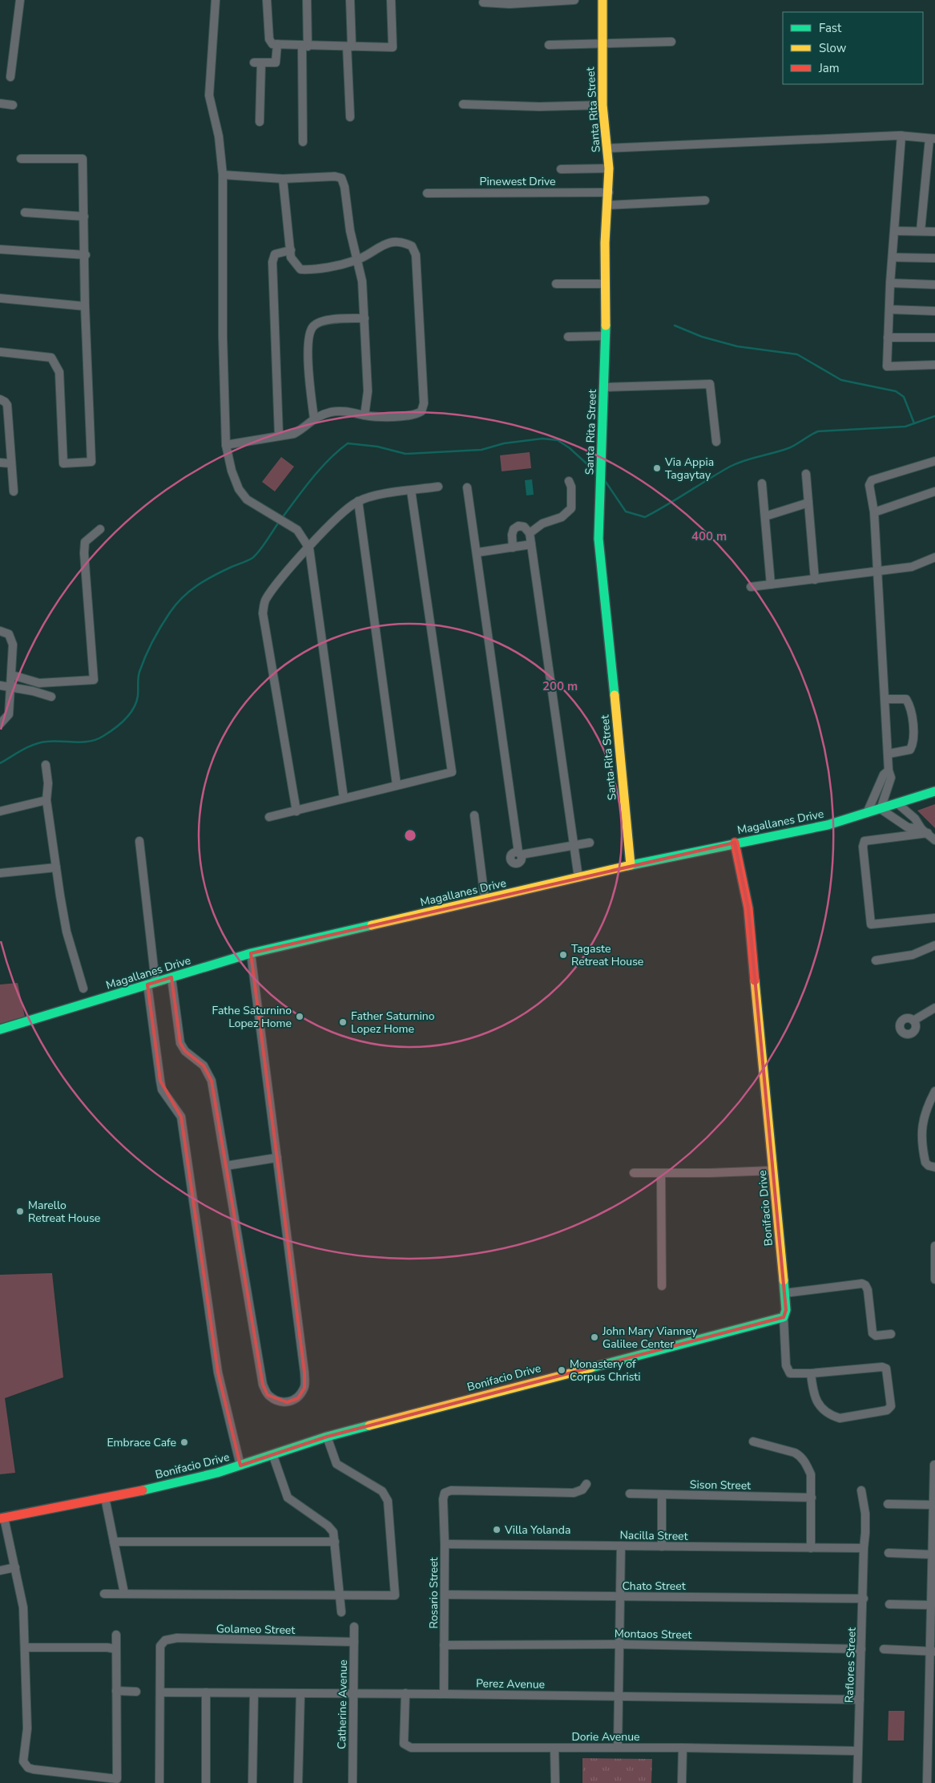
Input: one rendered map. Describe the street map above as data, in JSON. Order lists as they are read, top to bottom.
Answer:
{
  "streets": {
    "street": [
      "Santa Rita Street",
      "Pinewest Drive",
      "Magallanes Drive",
      "Bonifacio Drive",
      "Sison Street",
      "Nacilla Street",
      "Chato Street",
      "Rosario Street",
      "Golameo Street",
      "Montaos Street",
      "Raflores Street",
      "Perez Avenue",
      "Catherine Avenue",
      "Dorie Avenue"
    ]
  },
  "crossings": [
    ["Santa Rita Street", "Pinewest Drive"],
    ["Santa Rita Street", "Magallanes Drive"],
    ["Magallanes Drive", "Bonifacio Drive"],
    ["Nacilla Street", "Rosario Street"],
    ["Nacilla Street", "Raflores Street"],
    ["Chato Street", "Rosario Street"],
    ["Chato Street", "Raflores Street"],
    ["Rosario Street", "Montaos Street"],
    ["Rosario Street", "Perez Avenue"],
    ["Golameo Street", "Perez Avenue"],
    ["Golameo Street", "Catherine Avenue"],
    ["Montaos Street", "Raflores Street"],
    ["Raflores Street", "Perez Avenue"],
    ["Raflores Street", "Dorie Avenue"],
    ["Perez Avenue", "Catherine Avenue"],
    ["Perez Avenue", "Dorie Avenue"]
  ],
  "places": [
    "Via Appia Tagaytay",
    "Tagaste Retreat House",
    "Fathe Saturnino Lopez Home",
    "Father Saturnino Lopez Home",
    "Marello Retreat House",
    "John Mary Vianney Galilee Center",
    "Monastery of Corpus Christi",
    "Embrace Cafe",
    "Villa Yolanda"
  ],
  "legend": ["Fast", "Slow", "Jam"],
  "rings": ["400 m", "200 m"]
}
